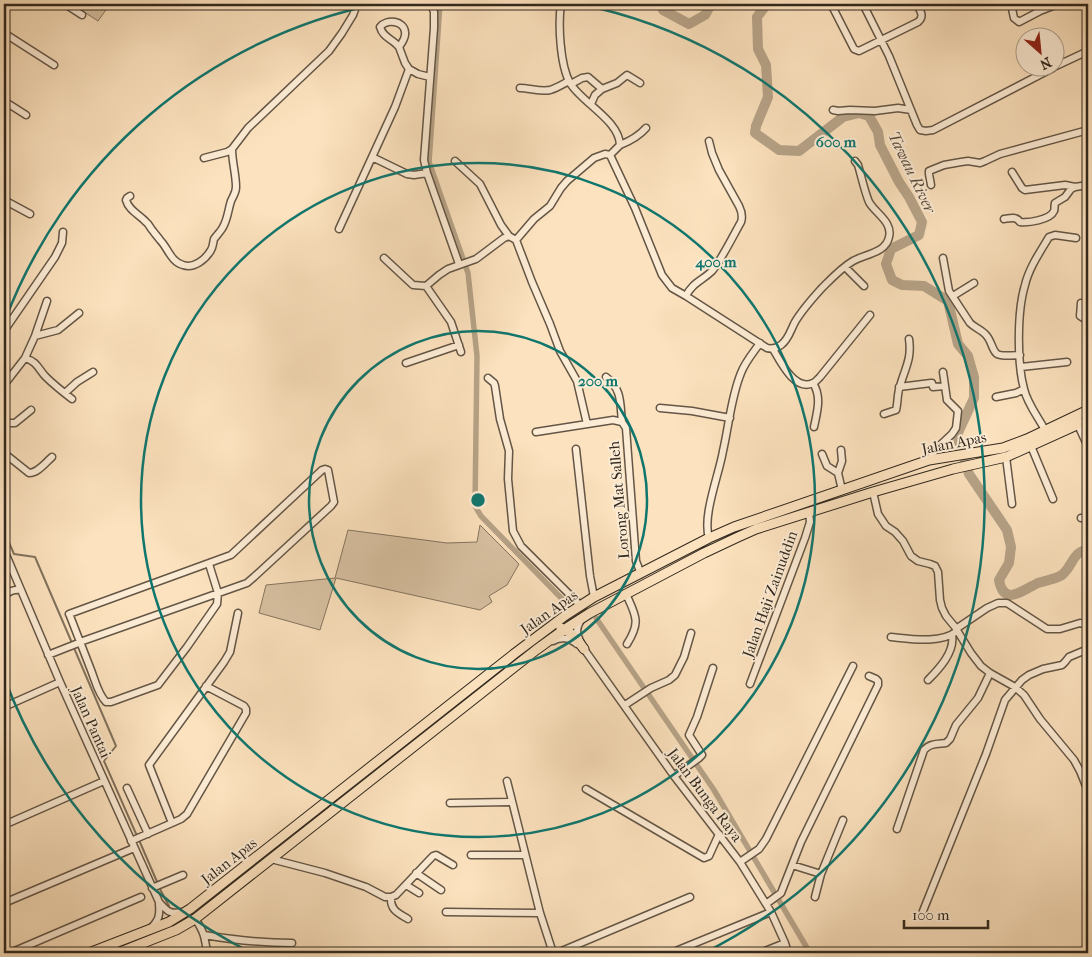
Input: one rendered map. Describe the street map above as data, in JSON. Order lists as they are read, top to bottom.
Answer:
{
  "streets": {
    "highway": ["Jalan Apas"],
    "street": [
      "Lorong Mat Salleh",
      "Jalan Haji Zainuddin",
      "Jalan Pantai",
      "Jalan Bunga Raya"
    ]
  },
  "crossings": [
    ["Jalan Apas", "Lorong Mat Salleh"],
    ["Jalan Apas", "Jalan Haji Zainuddin"]
  ],
  "water": ["Tawau River"],
  "scale_bar": "100 m",
  "north": "bottom right",
  "rings": ["600 m", "400 m", "200 m"]
}
